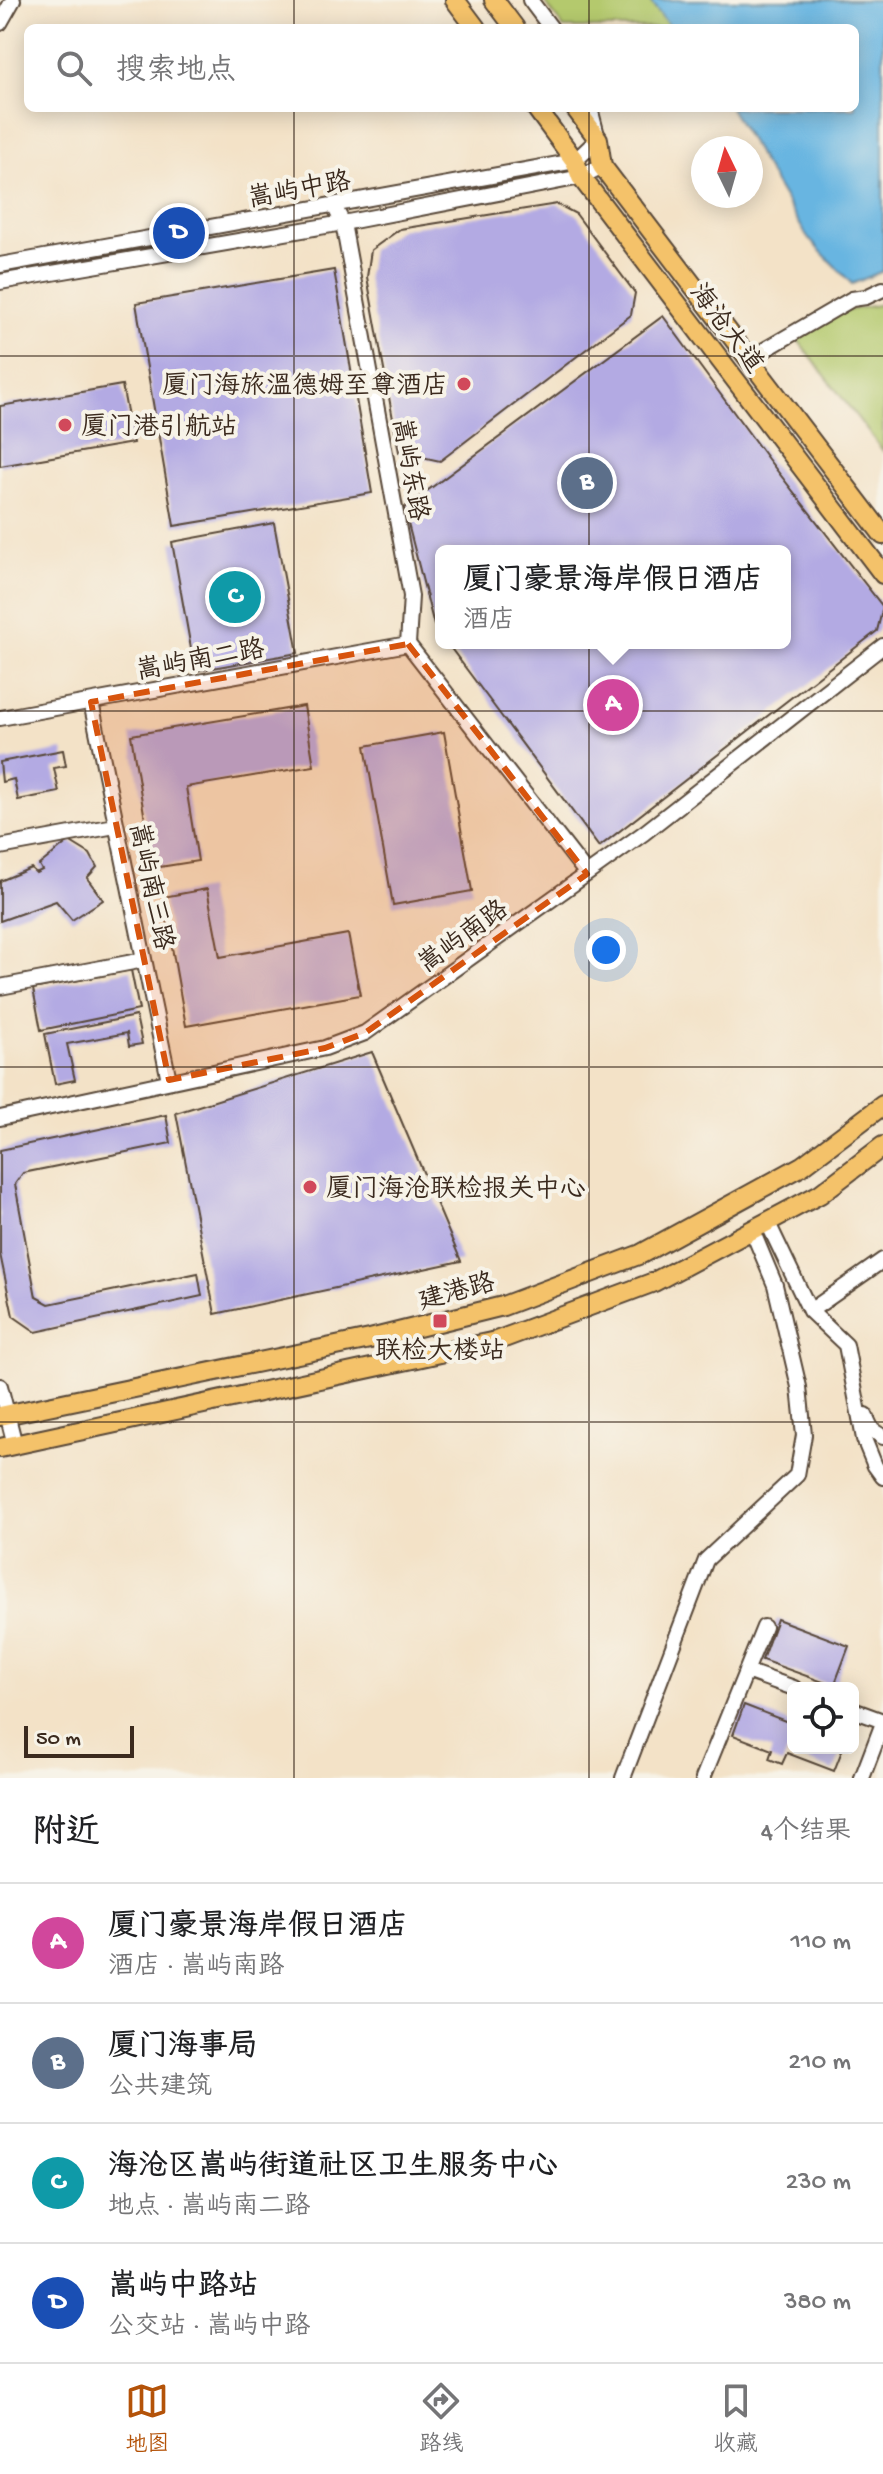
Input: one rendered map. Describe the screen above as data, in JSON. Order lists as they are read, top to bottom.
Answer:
{
  "streets": {
    "main road": ["海沧大道", "建港路"],
    "street": [
      "嵩屿中路",
      "嵩屿东路",
      "嵩屿南二路",
      "嵩屿南三路",
      "嵩屿南路"
    ]
  },
  "crossings": [
    ["嵩屿中路", "海沧大道"],
    ["嵩屿中路", "嵩屿东路"],
    ["嵩屿东路", "嵩屿南二路"],
    ["嵩屿南二路", "嵩屿南三路"],
    ["嵩屿南三路", "嵩屿南路"]
  ],
  "places": {
    "other": ["厦门海旅温德姆至尊酒店", "厦门港引航站", "厦门海沧联检报关中心"],
    "transit": ["联检大楼站"]
  },
  "scale_bar": "50 m",
  "north": "top",
  "page": {
    "search": "搜索地点",
    "pins": [
      "D",
      "B",
      "C",
      "A"
    ],
    "popup": ["厦门豪景海岸假日酒店", "酒店"],
    "scale": "50 m",
    "heading": ["附近", "4个结果"],
    "list": [
      {
        "mark": "A",
        "name": "厦门豪景海岸假日酒店",
        "note": "酒店 · 嵩屿南路",
        "value": "110 m"
      },
      {
        "mark": "B",
        "name": "厦门海事局",
        "note": "公共建筑",
        "value": "210 m"
      },
      {
        "mark": "C",
        "name": "海沧区嵩屿街道社区卫生服务中心",
        "note": "地点 · 嵩屿南二路",
        "value": "230 m"
      },
      {
        "mark": "D",
        "name": "嵩屿中路站",
        "note": "公交站 · 嵩屿中路",
        "value": "380 m"
      }
    ],
    "nav": ["地图", "路线", "收藏"]
  }
}
